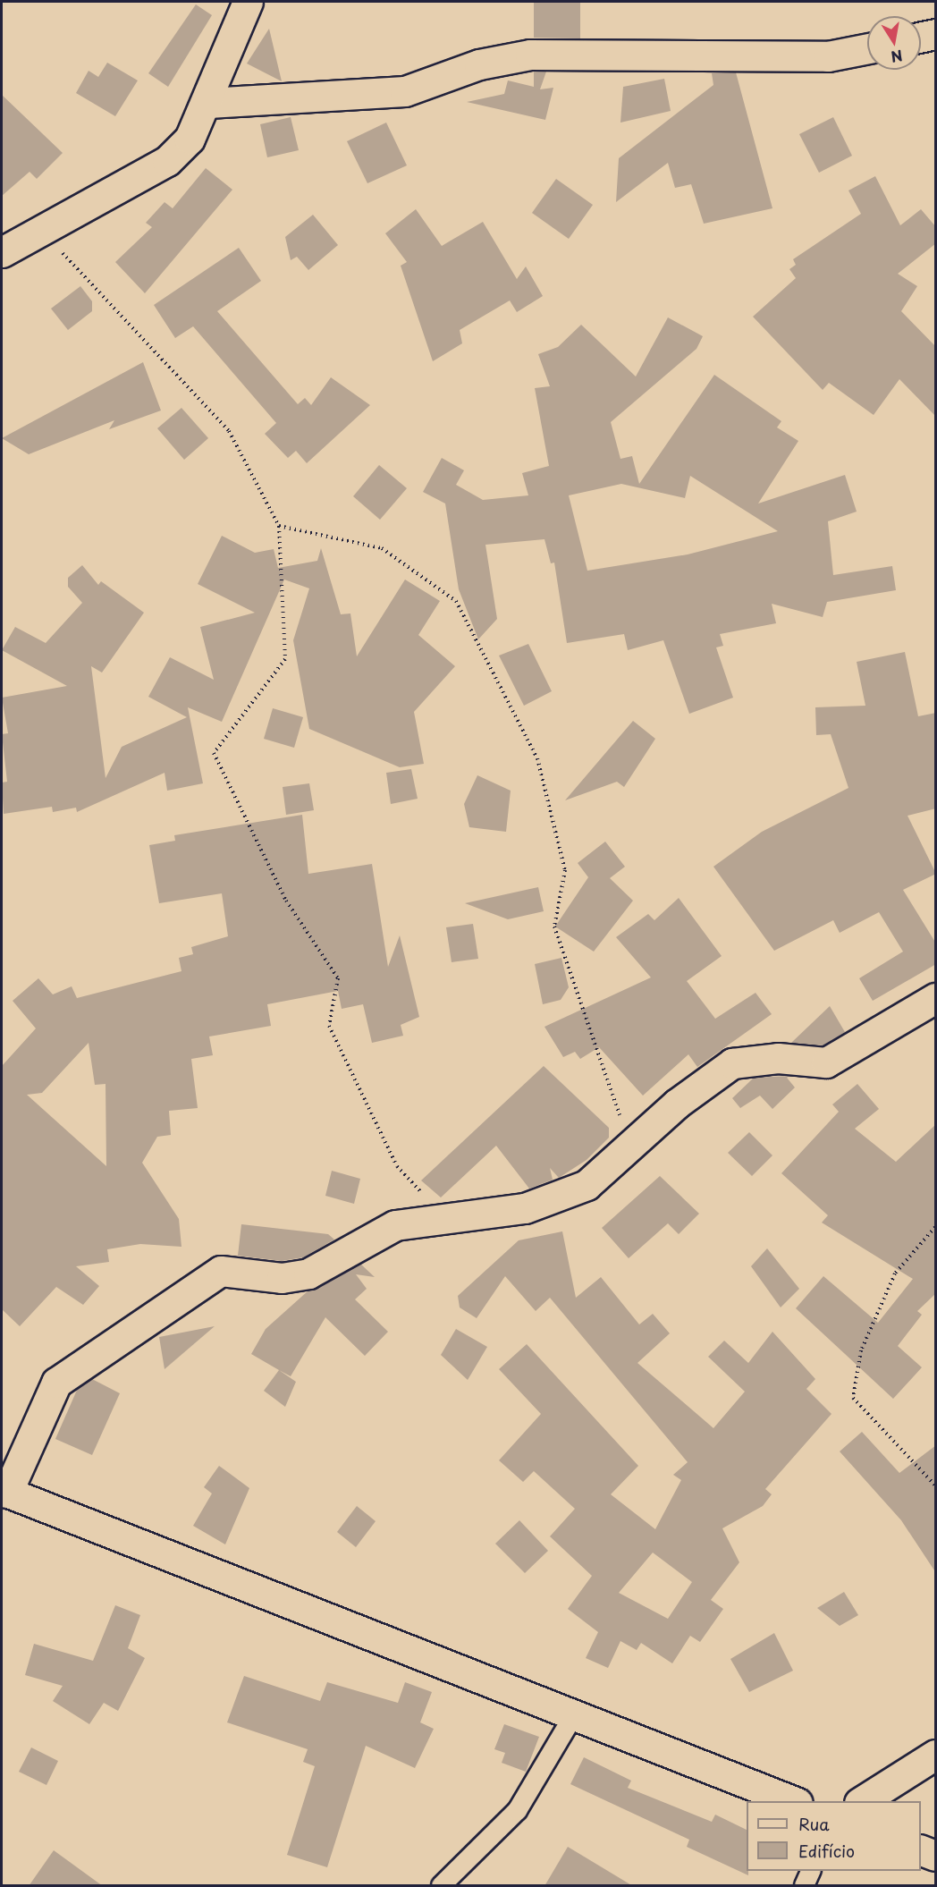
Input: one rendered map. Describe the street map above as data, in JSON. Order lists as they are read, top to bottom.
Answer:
{
  "legend": ["Rua", "Edifício"],
  "north": "bottom"
}
